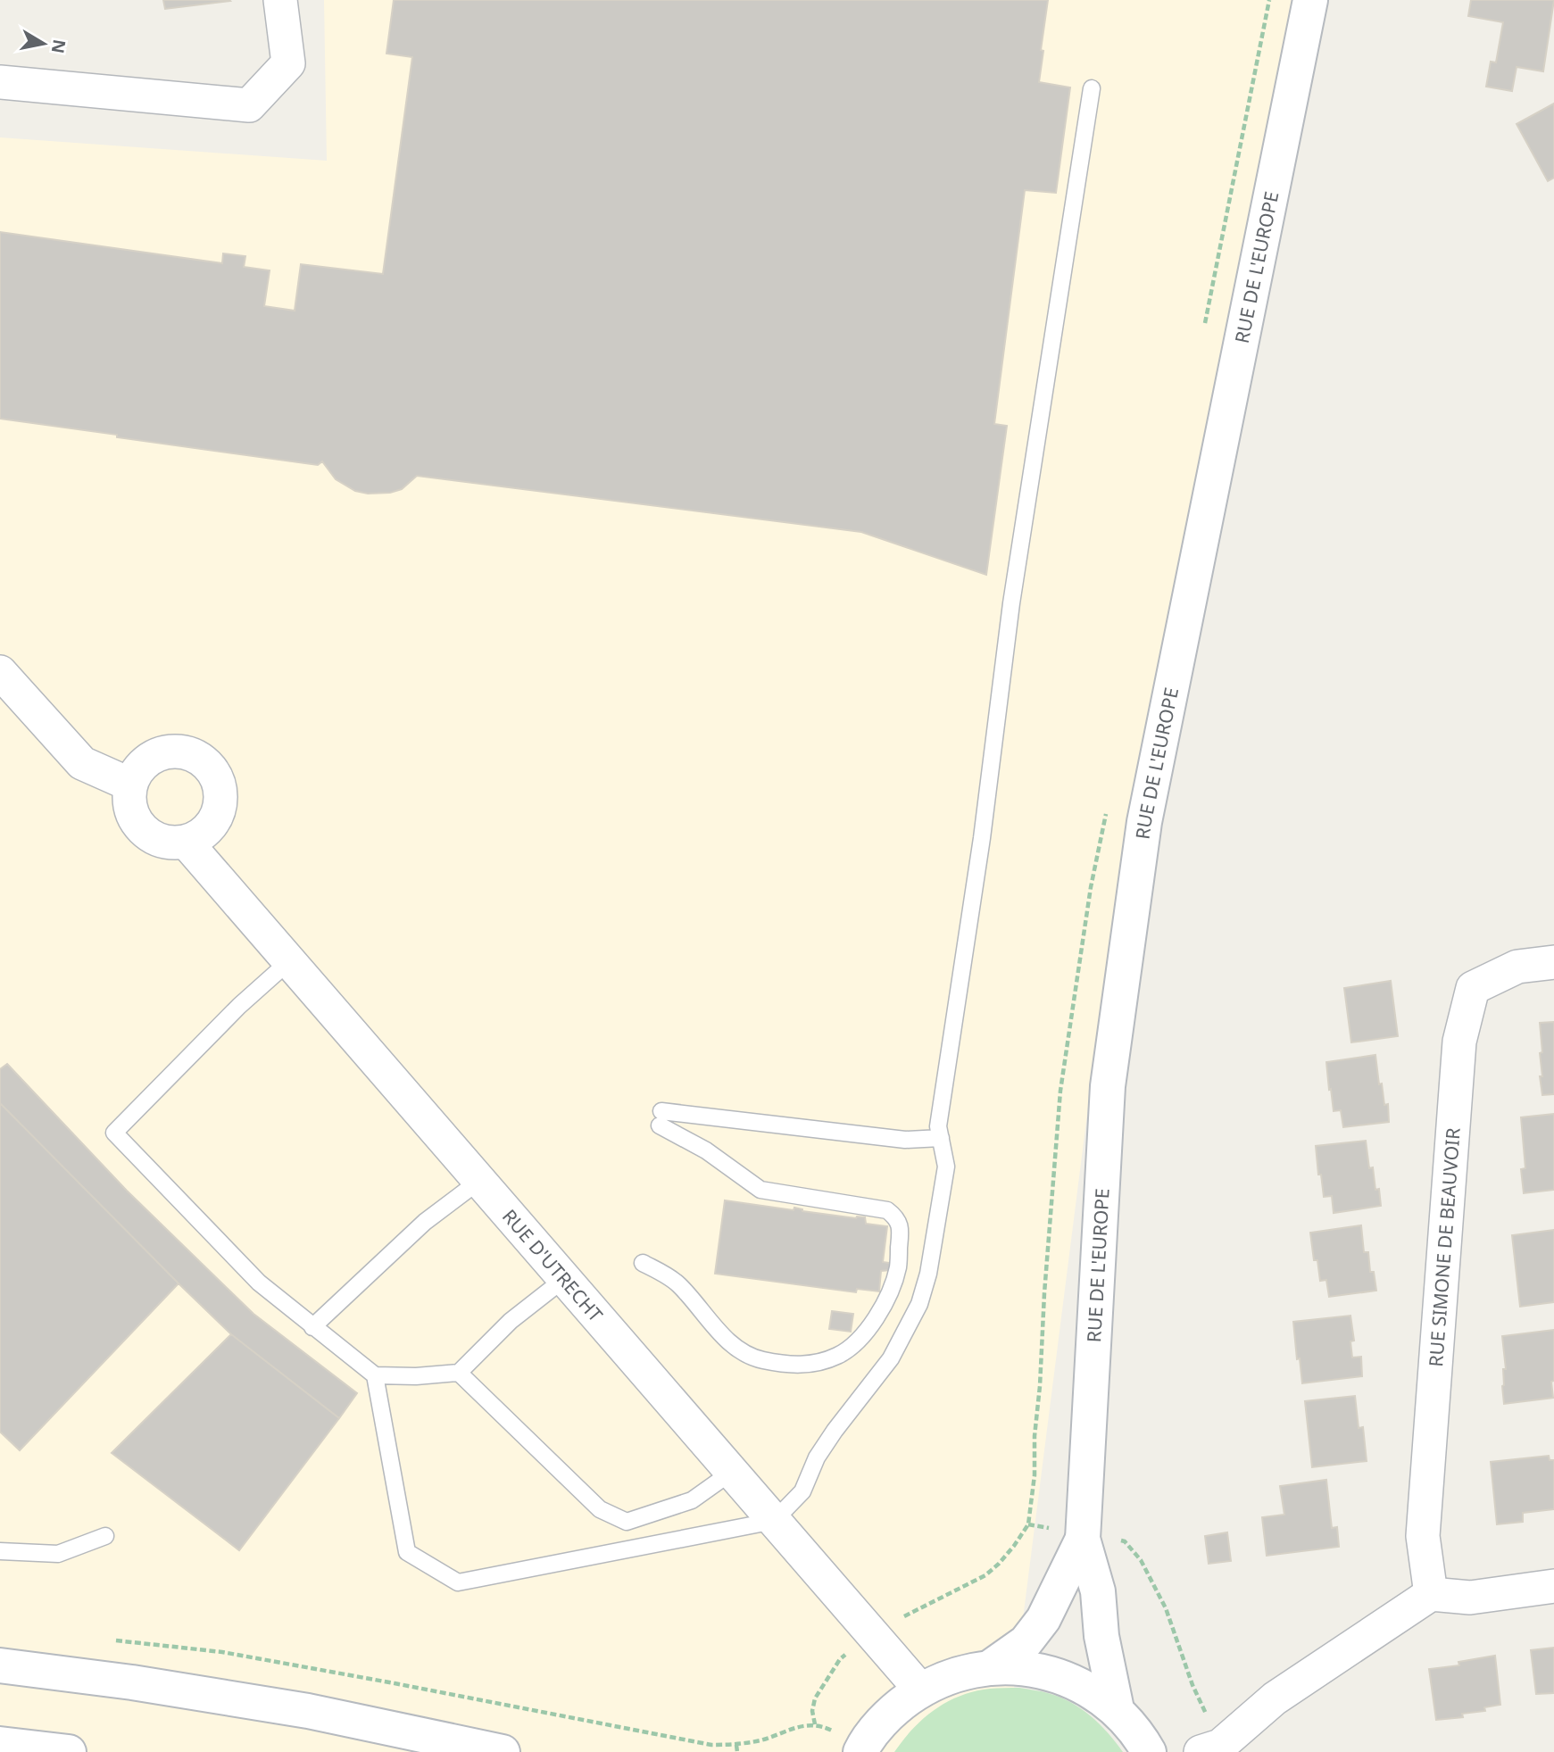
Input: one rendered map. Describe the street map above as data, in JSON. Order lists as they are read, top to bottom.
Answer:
{
  "streets": {
    "street": ["RUE DE L'EUROPE", "RUE SIMONE DE BEAUVOIR", "RUE D'UTRECHT"]
  },
  "north": "right"
}
